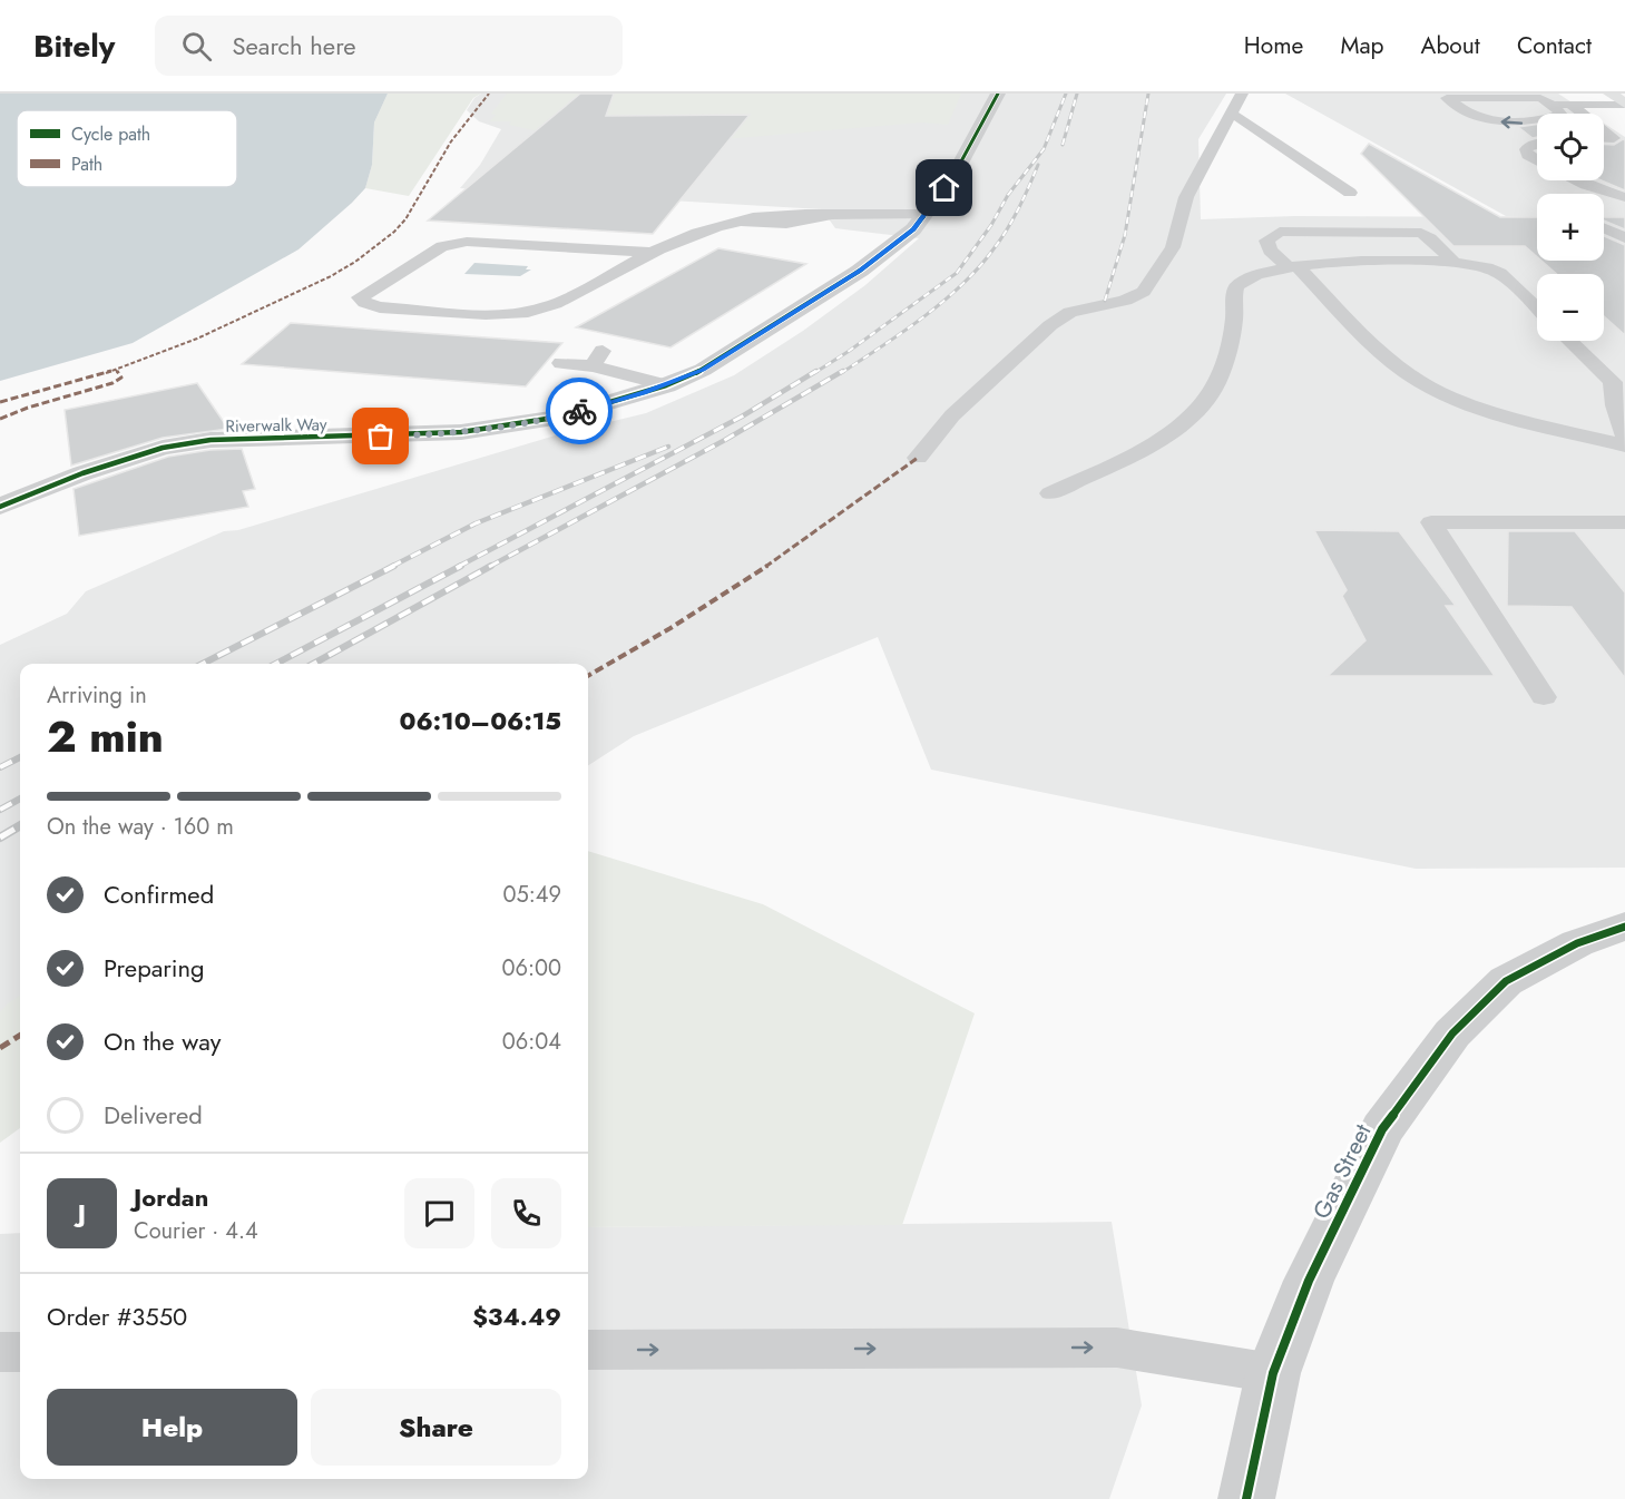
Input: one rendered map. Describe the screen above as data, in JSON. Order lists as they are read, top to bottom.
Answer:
{
  "streets": {
    "street": ["Riverwalk Way", "Gas Street"]
  },
  "legend": ["Cycle path", "Path"],
  "page": {
    "header": "Bitely",
    "search": "Search here",
    "nav": [
      "Home",
      "Map",
      "About",
      "Contact"
    ],
    "map_buttons": ["+", "−"],
    "heading": ["2 min", "Arriving in", "06:10–06:15"],
    "panel": [
      "Jordan",
      "Courier · 4.4",
      "Order #3550",
      "$34.49"
    ],
    "bar": "On the way · 160 m",
    "list": [
      ["Confirmed", "05:49"],
      ["Preparing", "06:00"],
      ["On the way", "06:04"],
      "Delivered"
    ],
    "round": "J",
    "buttons": ["Help", "Share"]
  }
}
